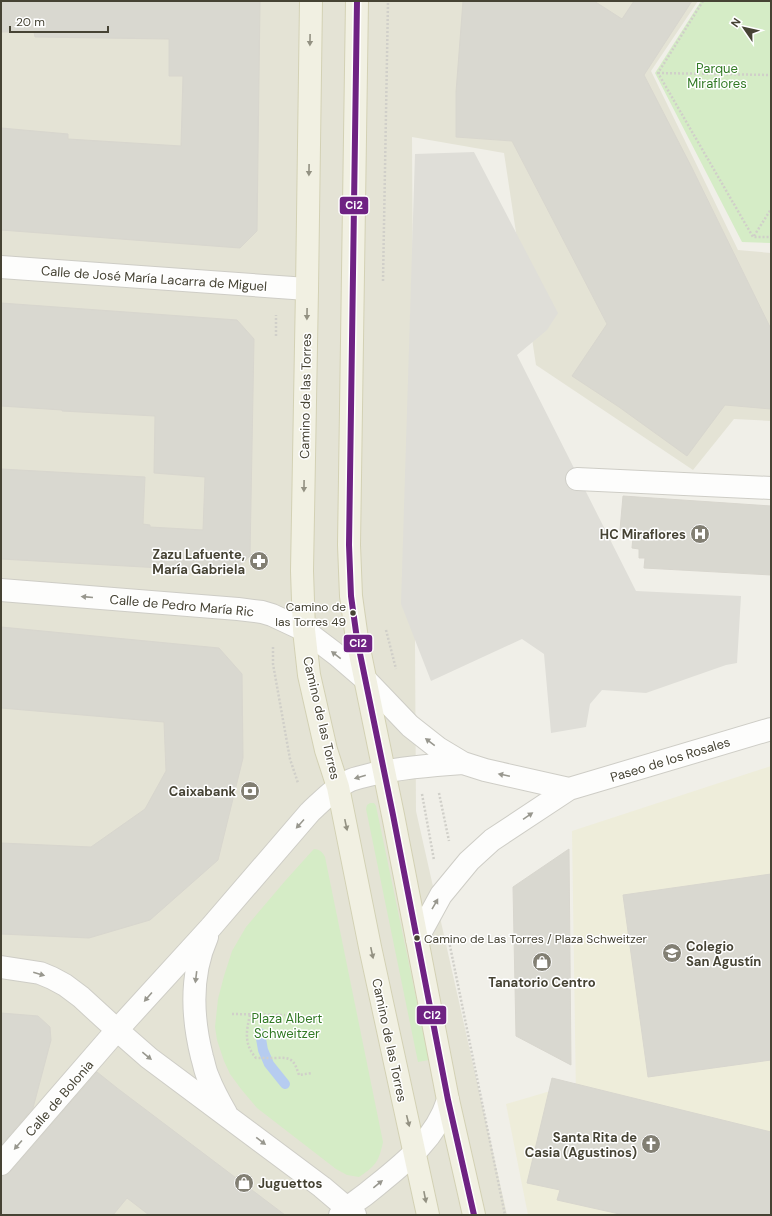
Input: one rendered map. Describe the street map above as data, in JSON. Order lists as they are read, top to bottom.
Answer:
{
  "streets": {
    "main road": ["Camino de las Torres"],
    "street": [
      "Calle de José María Lacarra de Miguel",
      "Calle de Pedro María Ric",
      "Paseo de los Rosales",
      "Calle de Bolonia"
    ]
  },
  "crossings": [
    ["Calle de José María Lacarra de Miguel", "Camino de las Torres"],
    ["Camino de las Torres", "Calle de Pedro María Ric"],
    ["Camino de las Torres", "Paseo de los Rosales"],
    ["Calle de Pedro María Ric", "Paseo de los Rosales"]
  ],
  "one_way": ["Calle de Pedro María Ric", "Calle de Bolonia"],
  "parks": ["Parque Miraflores", "Plaza Albert Schweitzer"],
  "places": {
    "hospital": ["HC Miraflores"],
    "pharmacy": ["Zazu Lafuente, María Gabriela"],
    "other": ["Camino de las Torres 49", "Camino de Las Torres / Plaza Schweitzer"],
    "bank": ["Caixabank"],
    "school or university": ["Colegio San Agustín"],
    "shop": ["Tanatorio Centro", "Juguettos"],
    "church": ["Santa Rita de Casia (Agustinos)"]
  },
  "lines": ["transit line Ci2"],
  "scale_bar": "20 m",
  "north": "top left"
}
